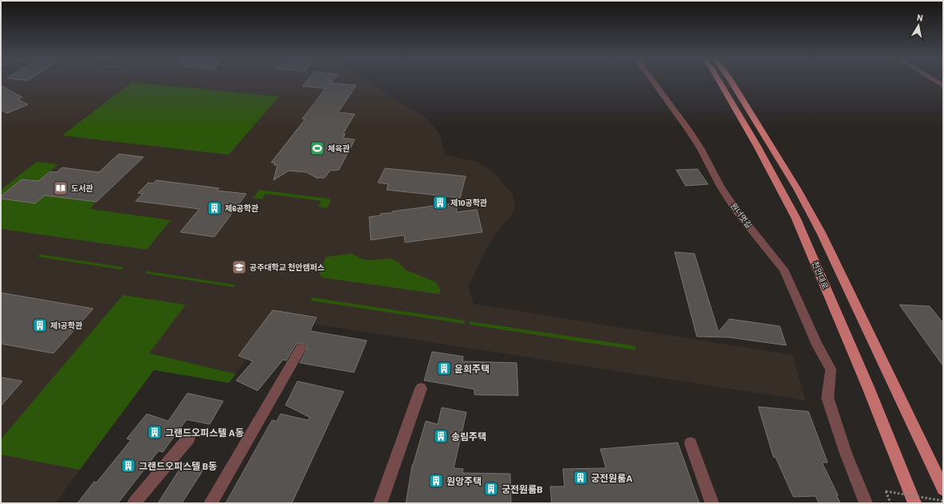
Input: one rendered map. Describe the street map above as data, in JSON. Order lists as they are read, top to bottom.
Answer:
{
  "streets": {
    "main road": ["천안대로"],
    "street": ["원너멋길"]
  },
  "places": {
    "sports": ["체육관"],
    "library": ["도서관"],
    "building": [
      "제10공학관",
      "제6공학관",
      "제1공학관",
      "윤희주택",
      "그랜드오피스텔 A동",
      "송림주택",
      "그랜드오피스텔 B동",
      "궁전원룸A",
      "원앙주택",
      "궁전원룸B"
    ],
    "school or university": ["공주대학교 천안캠퍼스"]
  },
  "north": "top"
}
